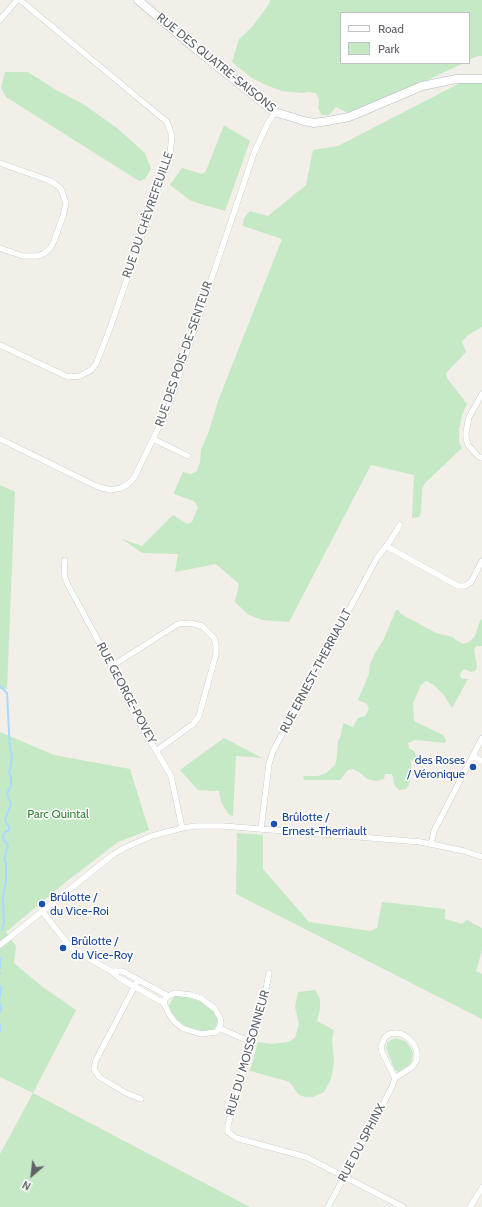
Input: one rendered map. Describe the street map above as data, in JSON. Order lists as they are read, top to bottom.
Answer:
{
  "streets": {
    "street": [
      "RUE DES QUATRE-SAISONS",
      "RUE DU CHÈVREFEUILLE",
      "RUE DES POIS-DE-SENTEUR",
      "RUE ERNEST-THERRIAULT",
      "RUE GEORGE-POVEY",
      "RUE DU MOISSONNEUR",
      "RUE DU SPHINX"
    ]
  },
  "crossings": [
    ["RUE DES QUATRE-SAISONS", "RUE DES POIS-DE-SENTEUR"],
    ["RUE DU MOISSONNEUR", "RUE DU SPHINX"]
  ],
  "parks": ["Parc Quintal"],
  "places": [
    "des Roses / Véronique",
    "Brûlotte / Ernest-Therriault",
    "Brûlotte / du Vice-Roi",
    "Brûlotte / du Vice-Roy"
  ],
  "legend": ["Road", "Park"],
  "north": "bottom left"
}
